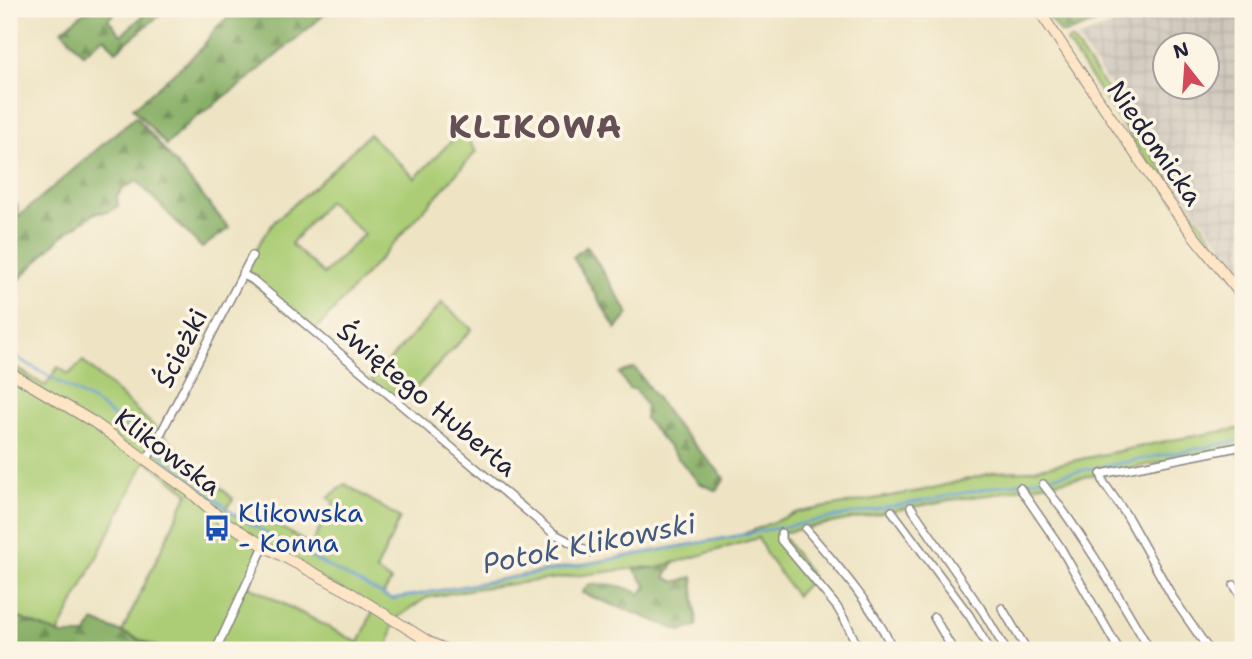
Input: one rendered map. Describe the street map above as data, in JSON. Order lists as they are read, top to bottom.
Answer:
{
  "streets": {
    "street": [
      "Niedomicka",
      "Ścieżki",
      "Świętego Huberta",
      "Klikowska"
    ]
  },
  "crossings": [
    ["Ścieżki", "Świętego Huberta"],
    ["Ścieżki", "Klikowska"]
  ],
  "districts": ["KLIKOWA"],
  "water": ["Potok Klikowski"],
  "places": {
    "bus stop": ["Klikowska - Konna"]
  },
  "north": "top"
}
